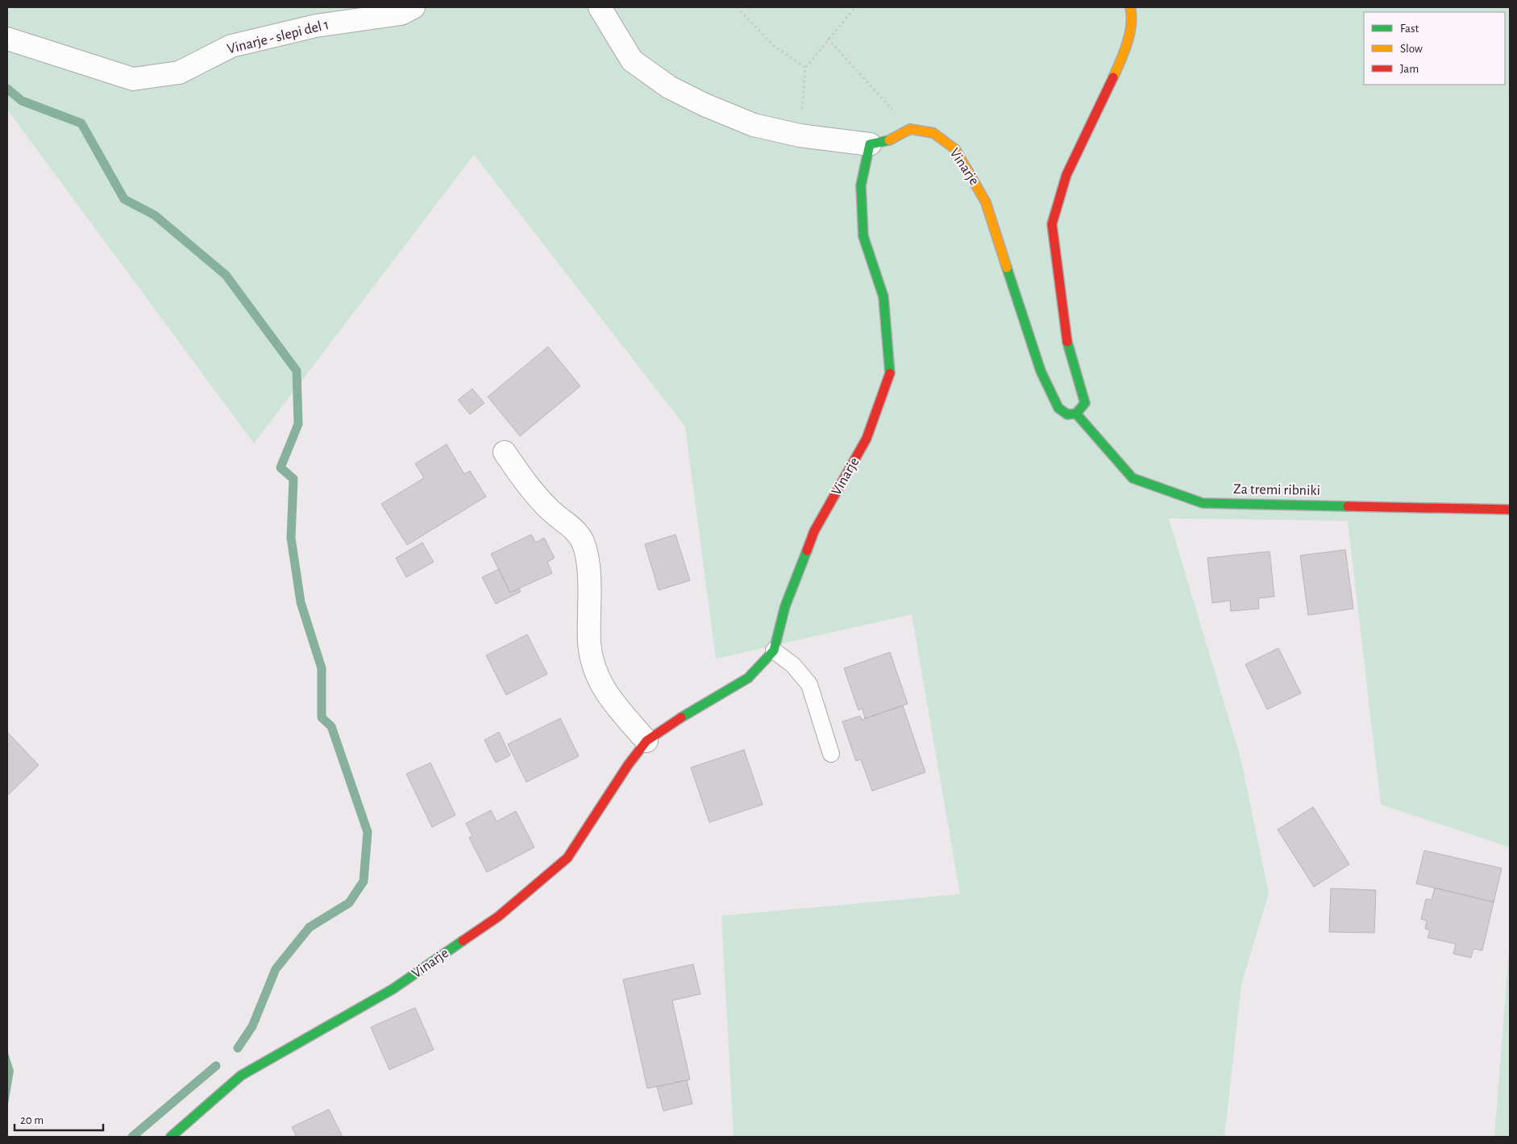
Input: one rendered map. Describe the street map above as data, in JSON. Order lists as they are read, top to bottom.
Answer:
{
  "streets": {
    "street": ["Vinarje - slepi del 1", "Vinarje", "Za tremi ribniki"]
  },
  "crossings": [
    ["Vinarje", "Za tremi ribniki"]
  ],
  "legend": ["Fast", "Slow", "Jam"],
  "scale_bar": "20 m"
}
